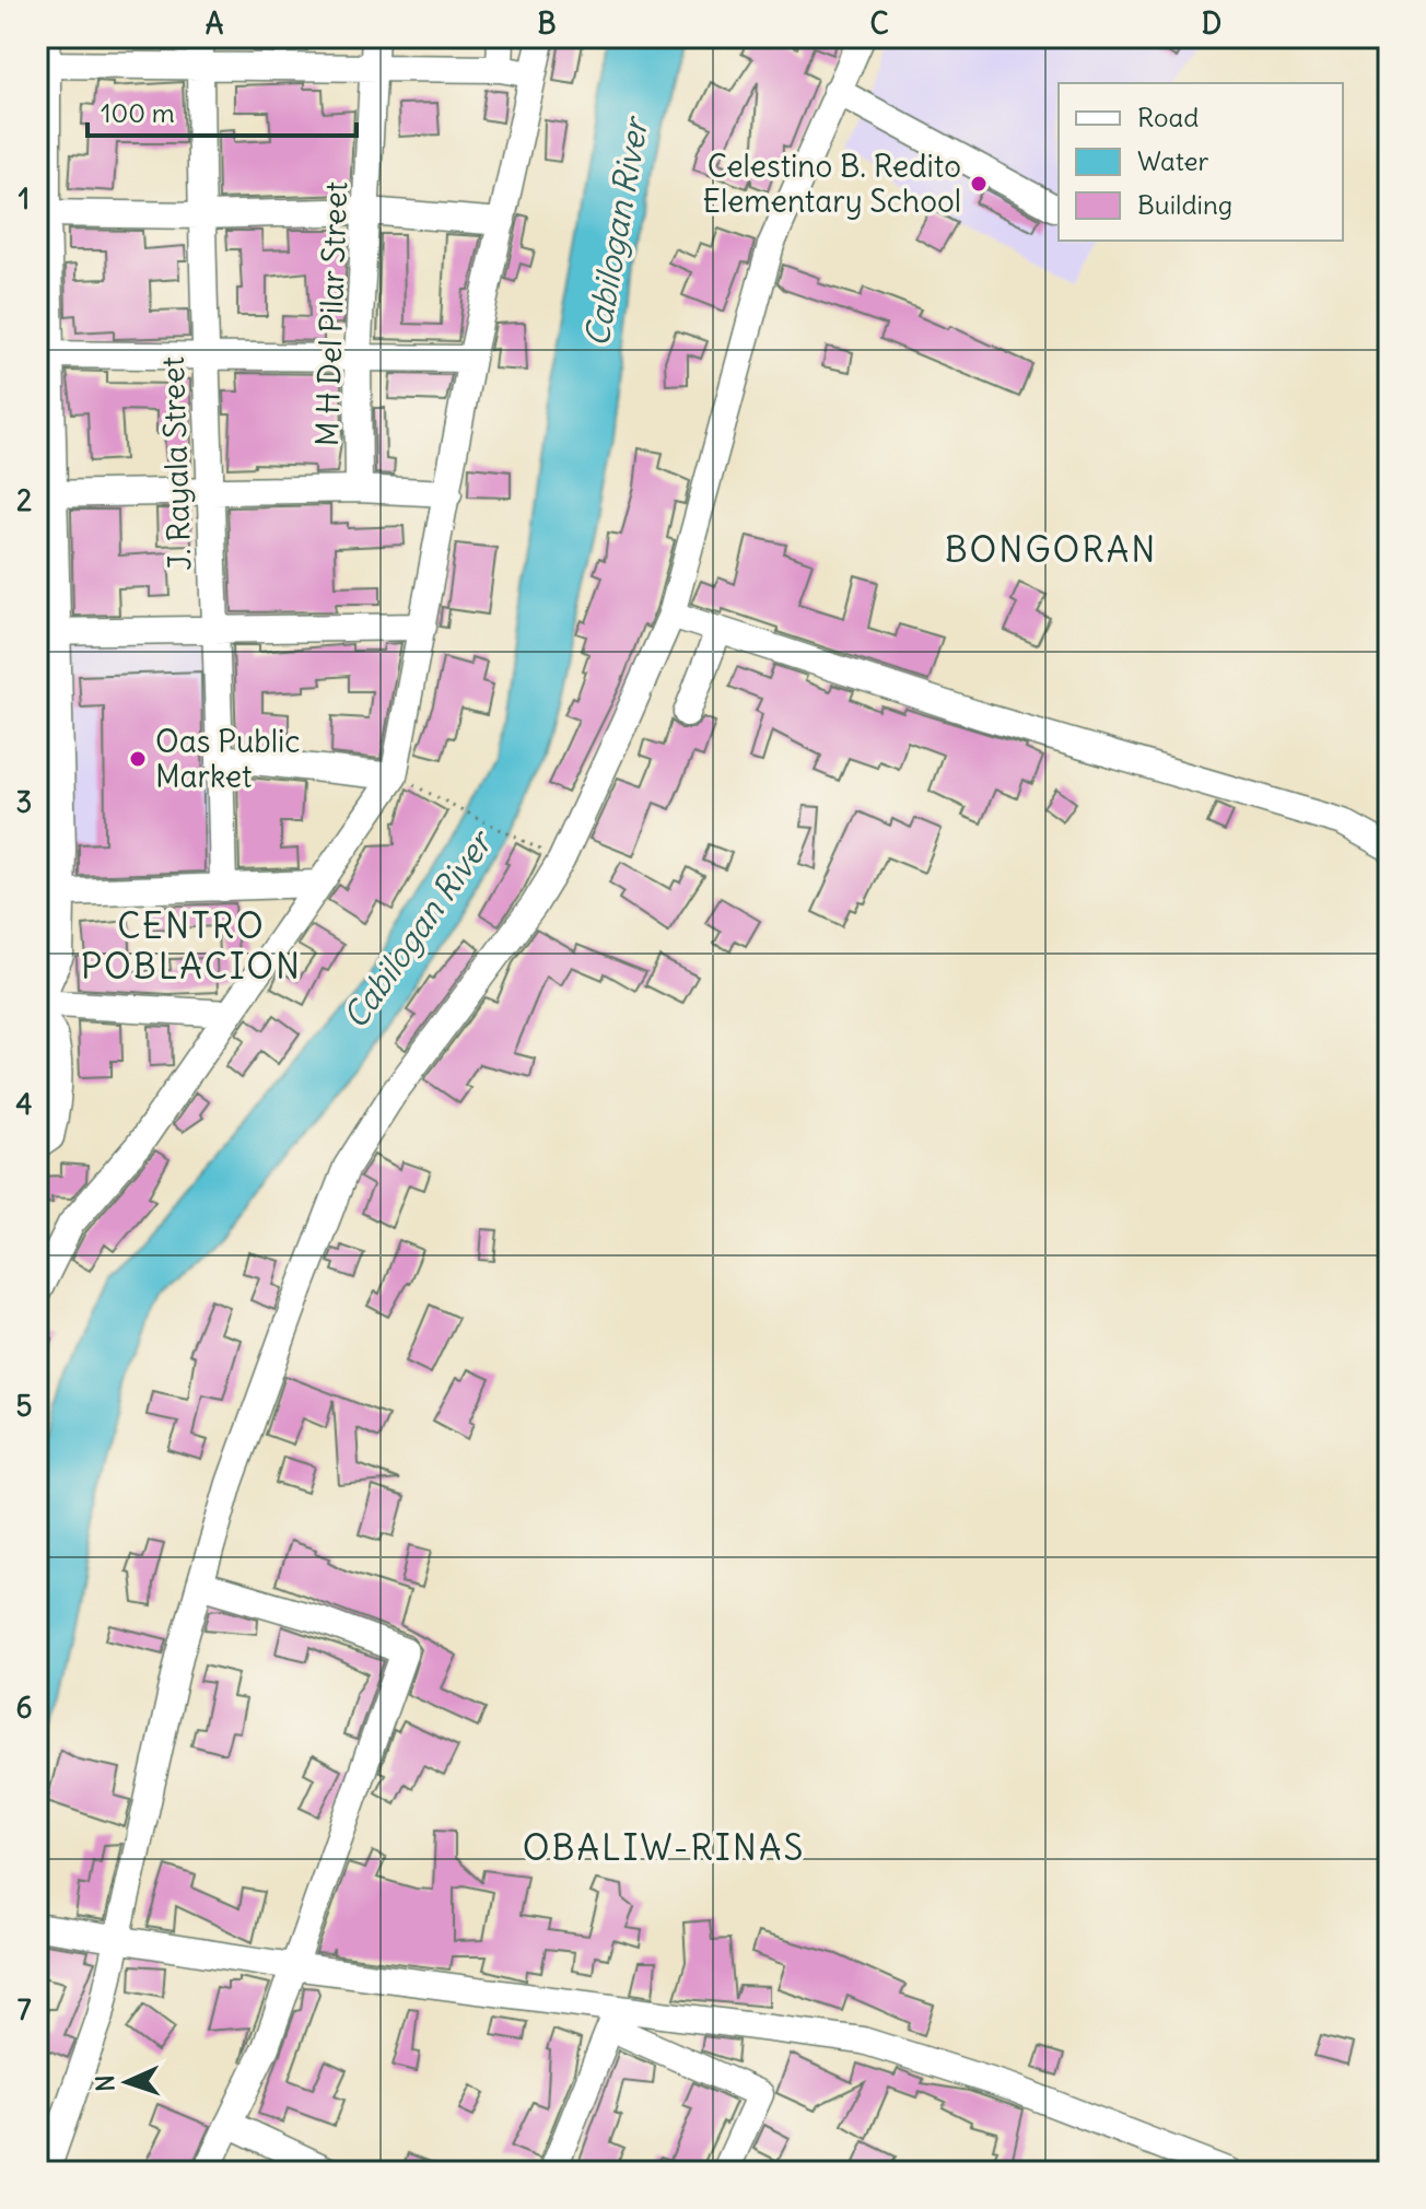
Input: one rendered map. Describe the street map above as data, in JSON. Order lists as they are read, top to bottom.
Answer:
{
  "streets": {
    "street": ["M H Del Pilar Street", "J. Rayala Street"]
  },
  "districts": ["BONGORAN", "CENTRO POBLACION", "OBALIW-RINAS"],
  "water": ["Cabilogan River"],
  "places": ["Celestino B. Redito Elementary School", "Oas Public Market"],
  "legend": ["Road", "Water", "Building"],
  "scale_bar": "100 m",
  "north": "left",
  "grid": {
    "columns": [
      "A",
      "B",
      "C",
      "D"
    ],
    "rows": [
      "1",
      "2",
      "3",
      "4",
      "5",
      "6",
      "7"
    ]
  }
}
